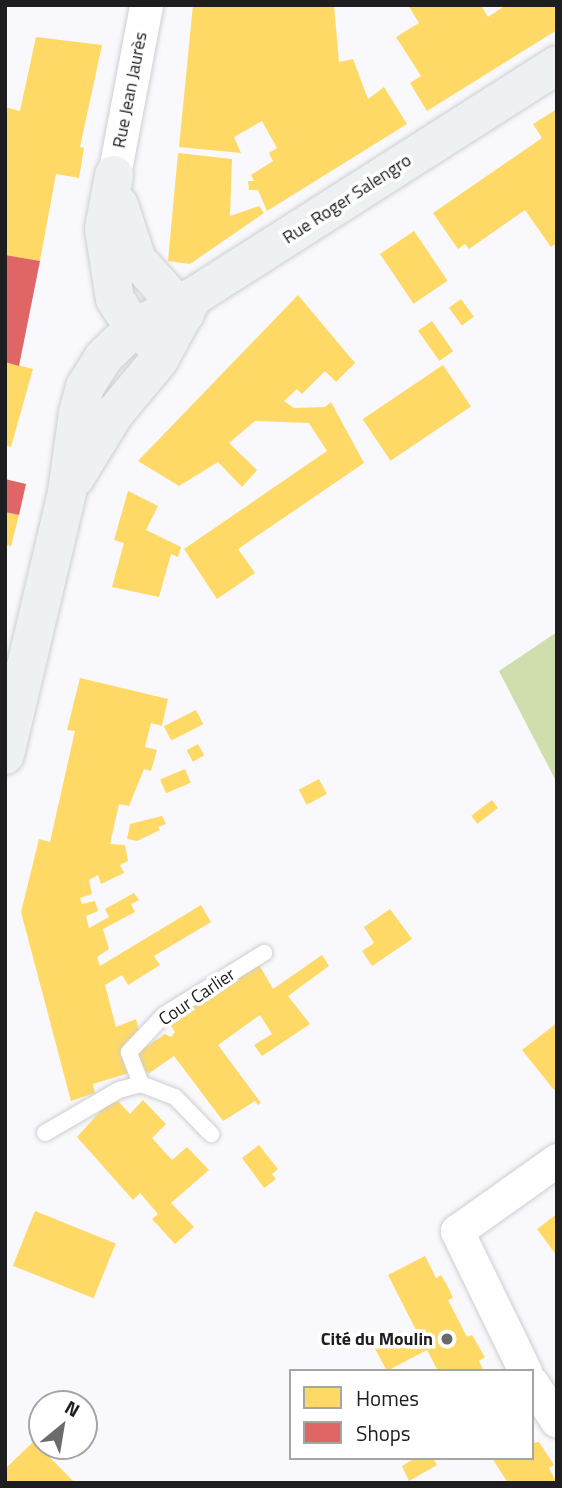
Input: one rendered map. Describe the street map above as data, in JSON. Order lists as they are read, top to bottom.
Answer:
{
  "streets": {
    "street": ["Rue Jean Jaurès", "Rue Roger Salengro"],
    "lane": ["Cour Carlier"]
  },
  "crossings": [
    ["Rue Jean Jaurès", "Rue Roger Salengro"]
  ],
  "places": ["Cité du Moulin"],
  "legend": ["Homes", "Shops"],
  "north": "top right"
}
